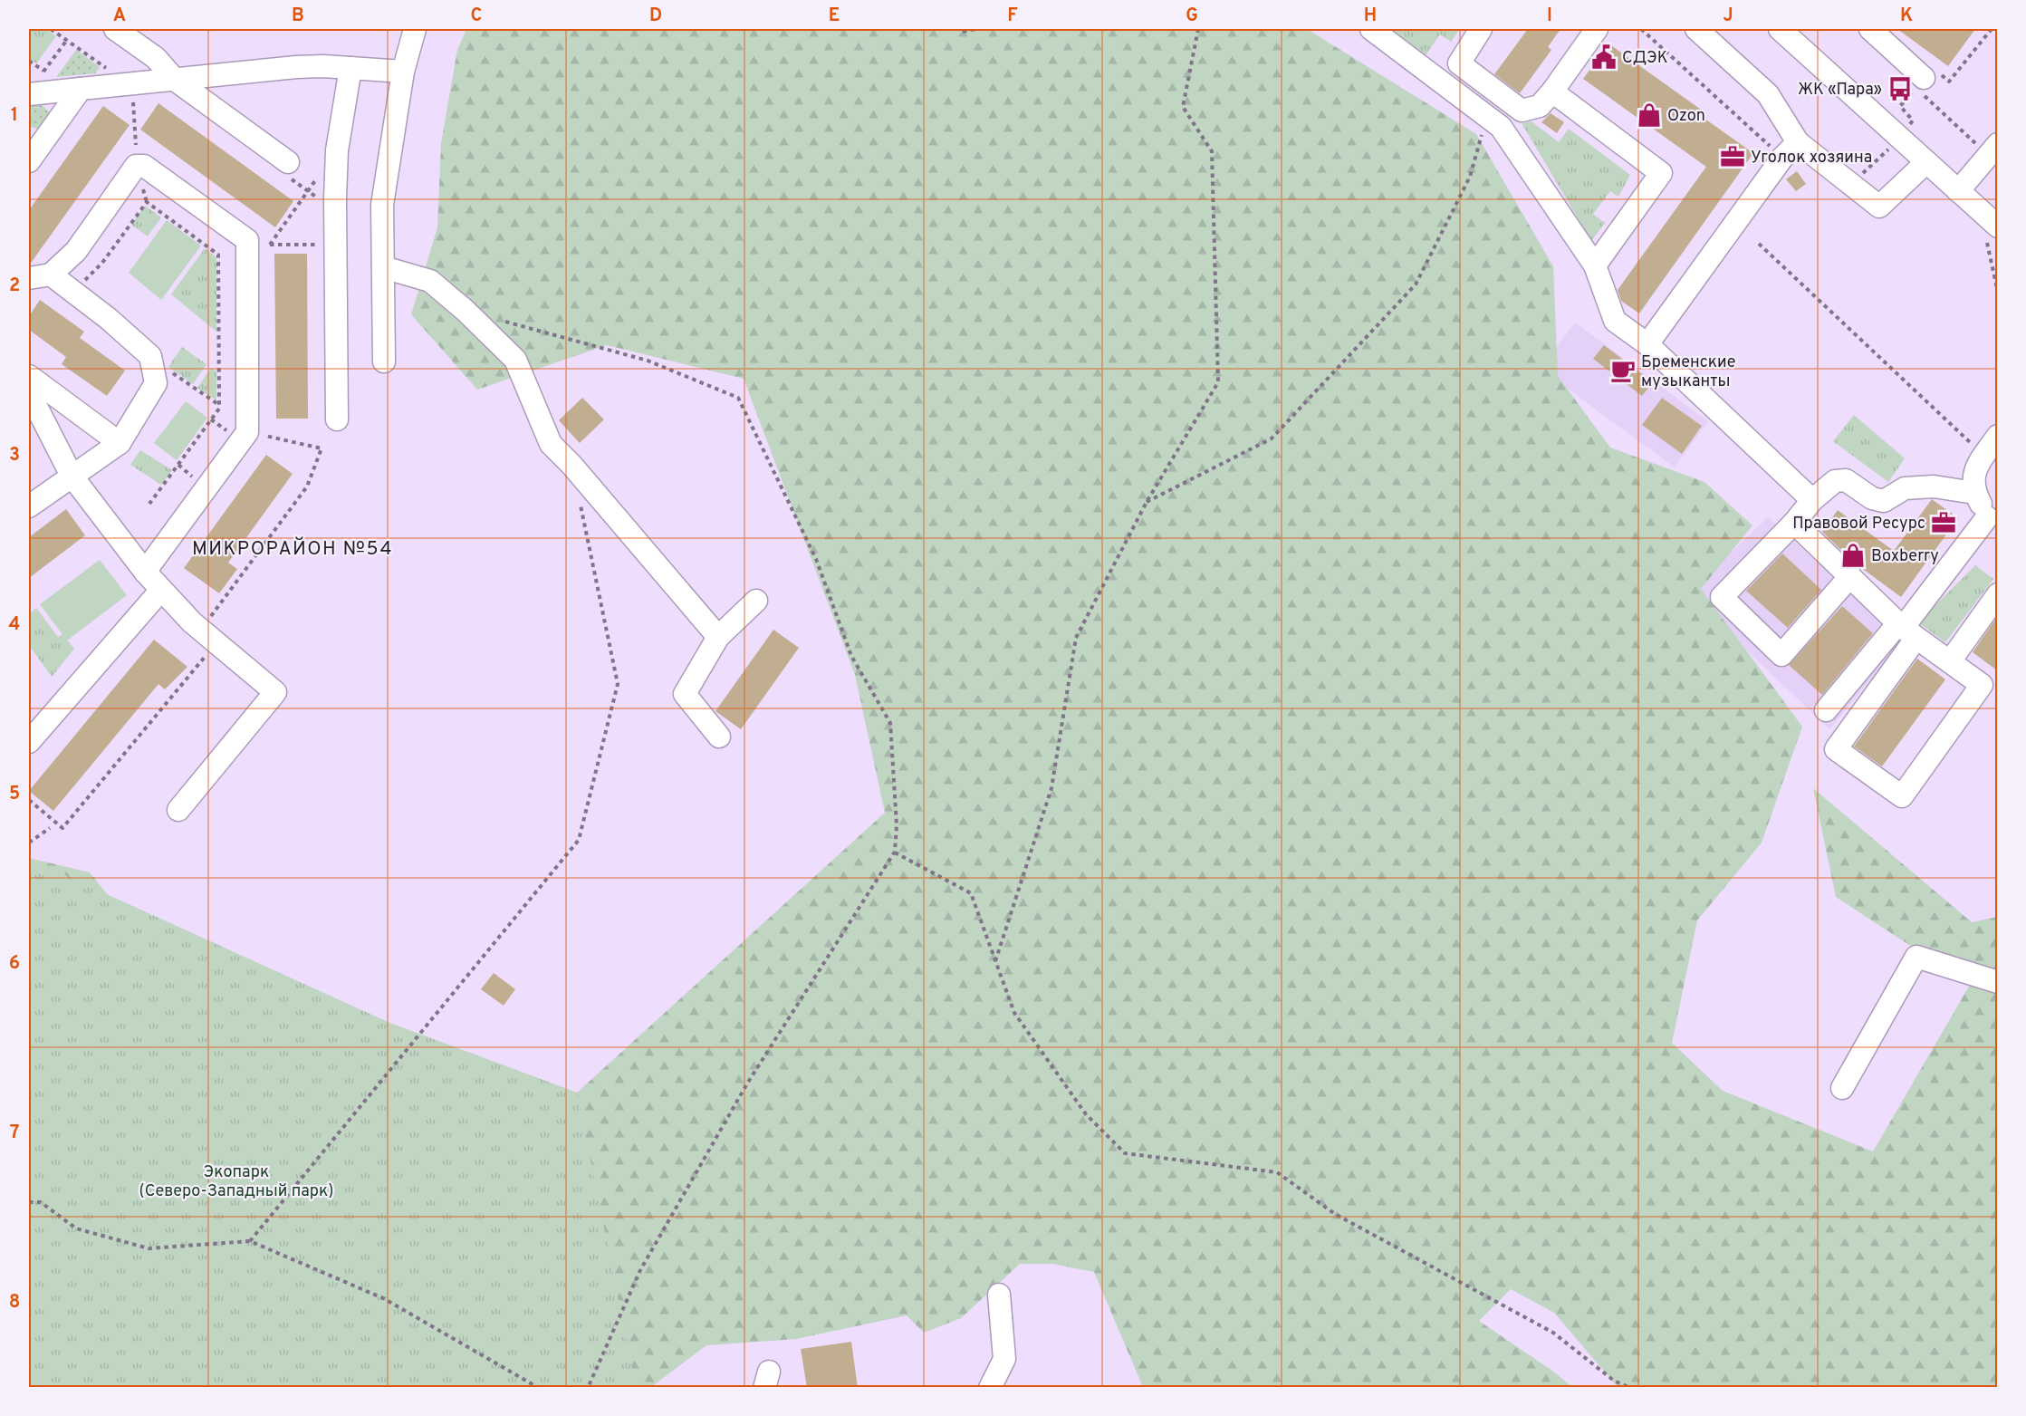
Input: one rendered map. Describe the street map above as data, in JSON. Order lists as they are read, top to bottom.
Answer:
{
  "districts": ["МИКРОРАЙОН №54"],
  "parks": ["Экопарк (Северо-Западный парк)"],
  "places": {
    "public building": ["СДЭК"],
    "bus stop": ["ЖК «Пара»"],
    "shop": ["Ozon", "Boxberry"],
    "office": ["Уголок хозяина", "Правовой Ресурс"],
    "cafe": ["Бременские музыканты"]
  },
  "grid": {
    "columns": [
      "A",
      "B",
      "C",
      "D",
      "E",
      "F",
      "G",
      "H",
      "I",
      "J",
      "K"
    ],
    "rows": [
      "1",
      "2",
      "3",
      "4",
      "5",
      "6",
      "7",
      "8"
    ]
  }
}
